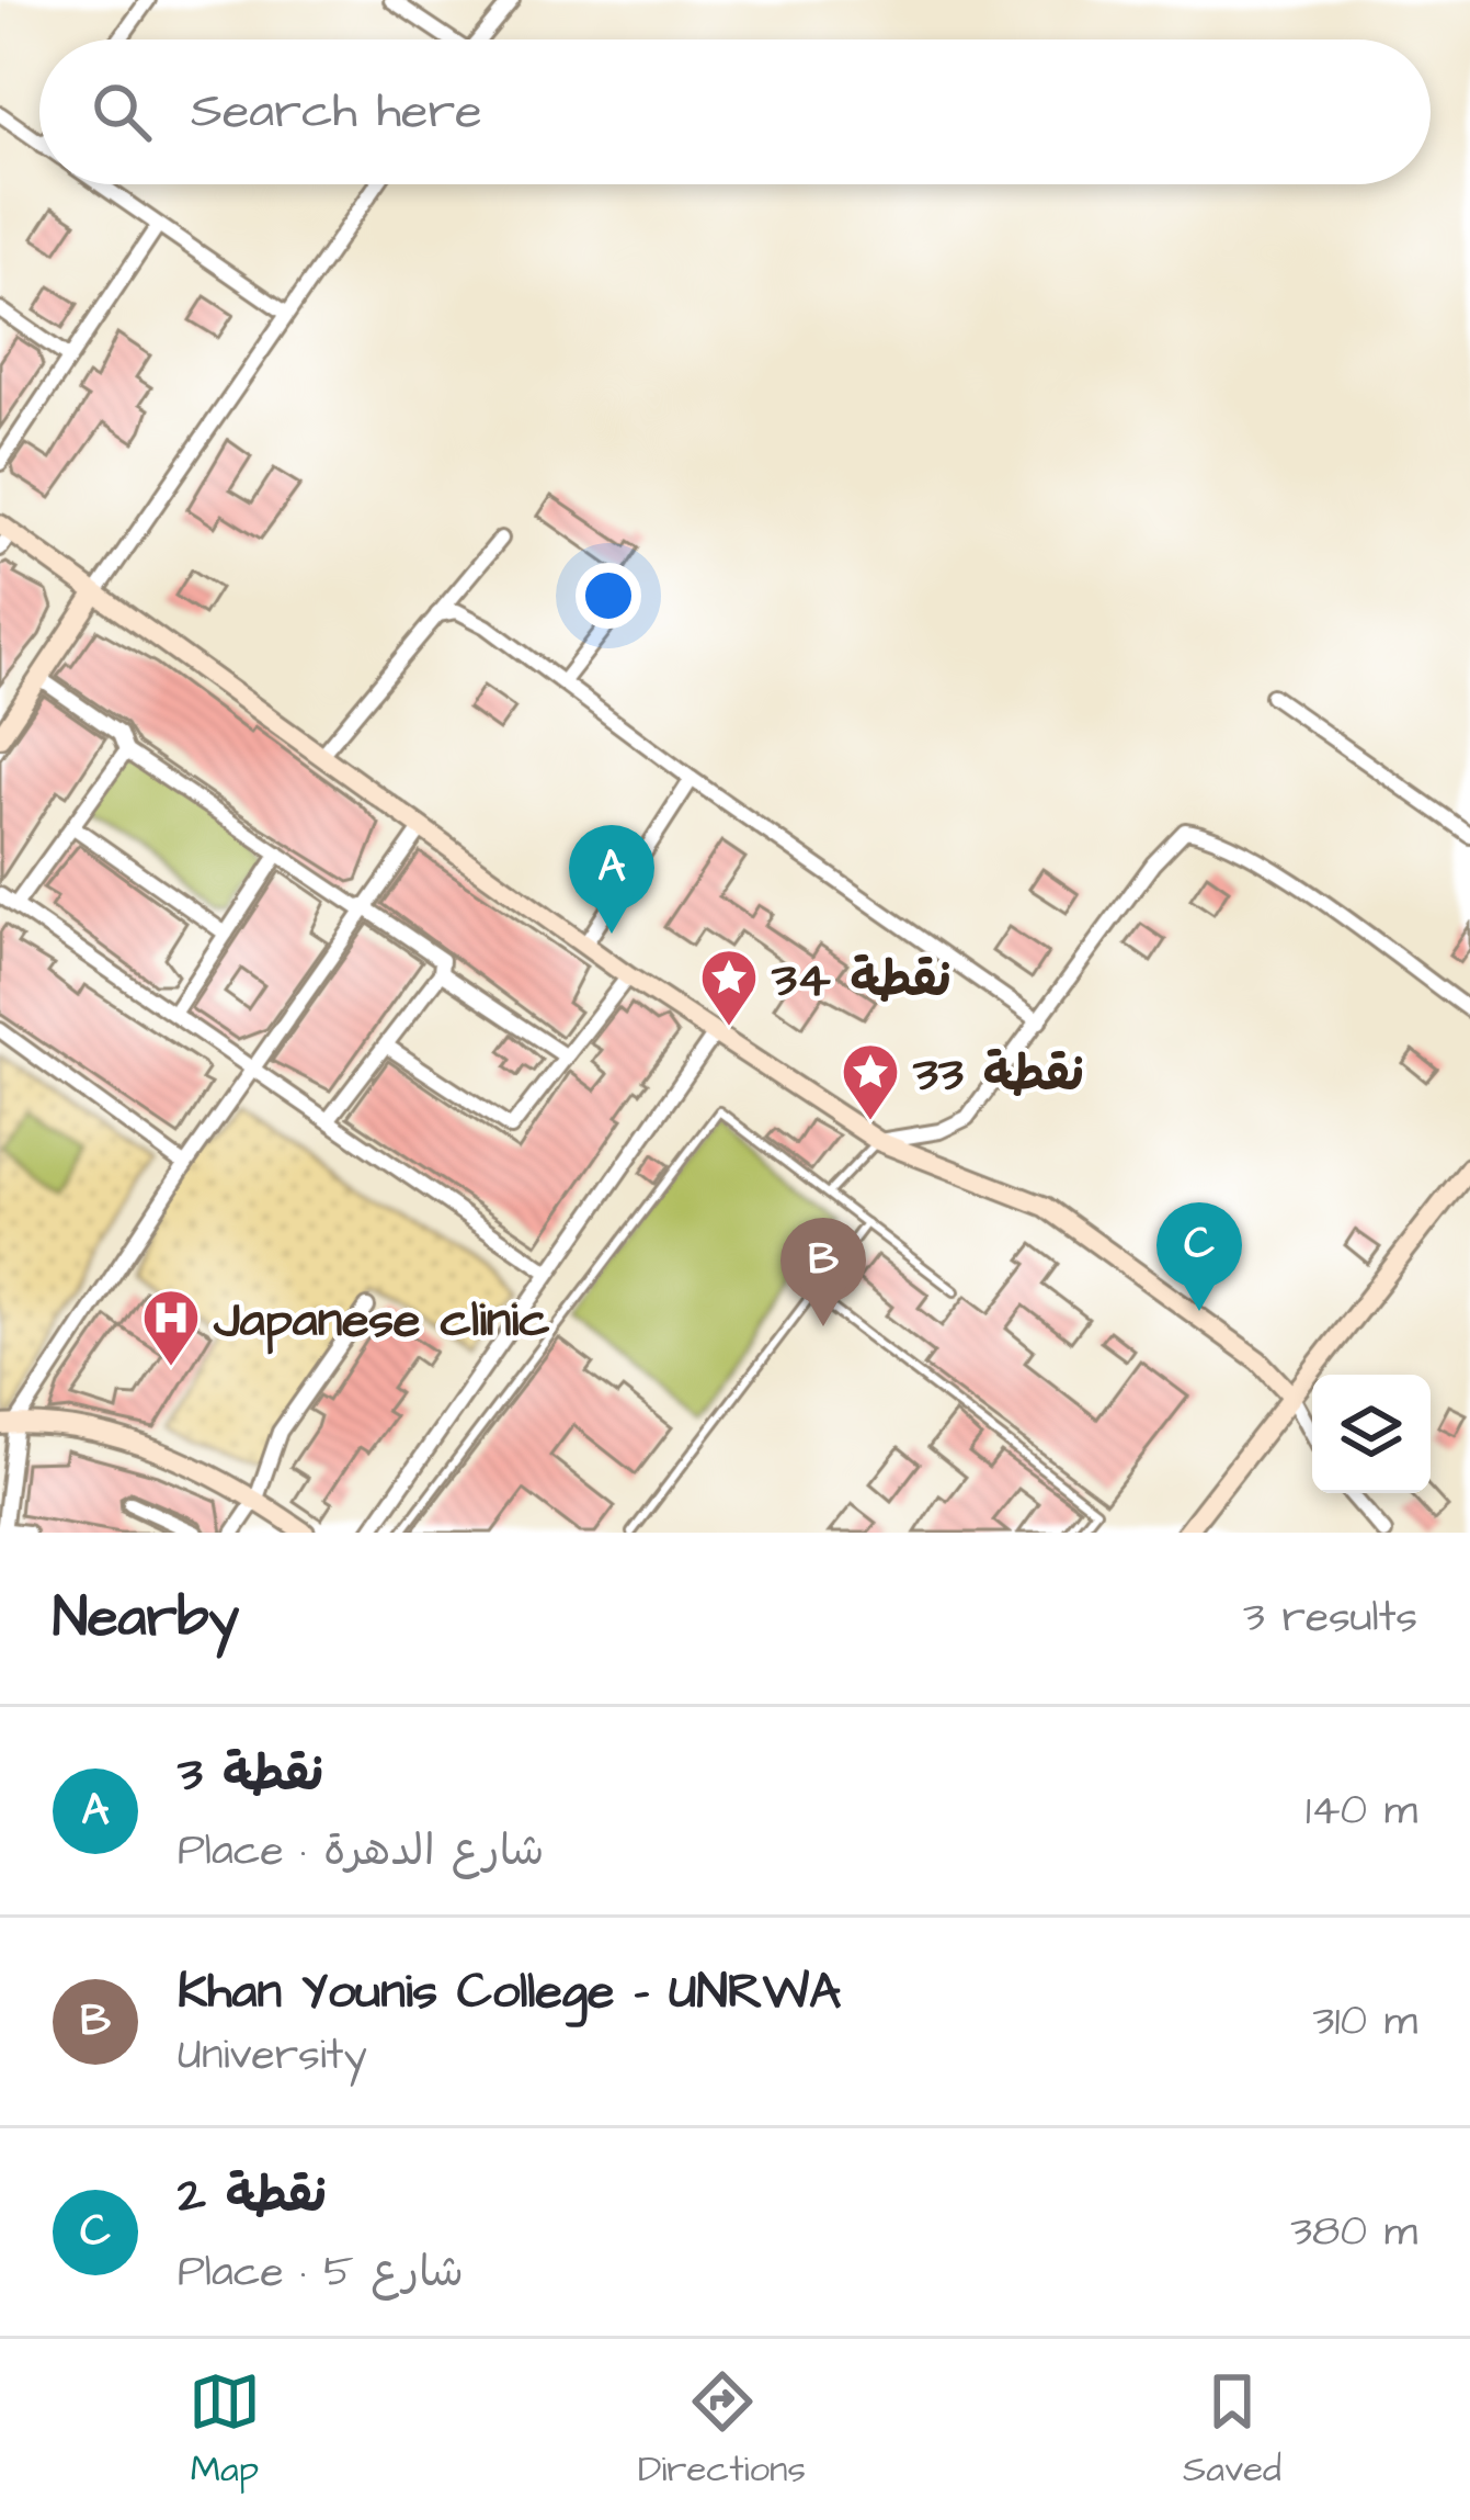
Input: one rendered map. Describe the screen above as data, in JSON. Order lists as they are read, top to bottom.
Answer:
{
  "places": {
    "place": ["نقطة 34", "نقطة 33"],
    "hospital": ["Japanese clinic"]
  },
  "page": {
    "search": "Search here",
    "pins": ["A", "C", "B"],
    "heading": ["Nearby", "3 results"],
    "list": [
      {
        "mark": "A",
        "name": "نقطة 3",
        "note": "Place · شارع الدهرة",
        "value": "140 m"
      },
      {
        "mark": "B",
        "name": "Khan Younis College - UNRWA",
        "note": "University",
        "value": "310 m"
      },
      {
        "mark": "C",
        "name": "نقطة 2",
        "note": "Place · شارع 5",
        "value": "380 m"
      }
    ],
    "nav": ["Map", "Directions", "Saved"]
  }
}
